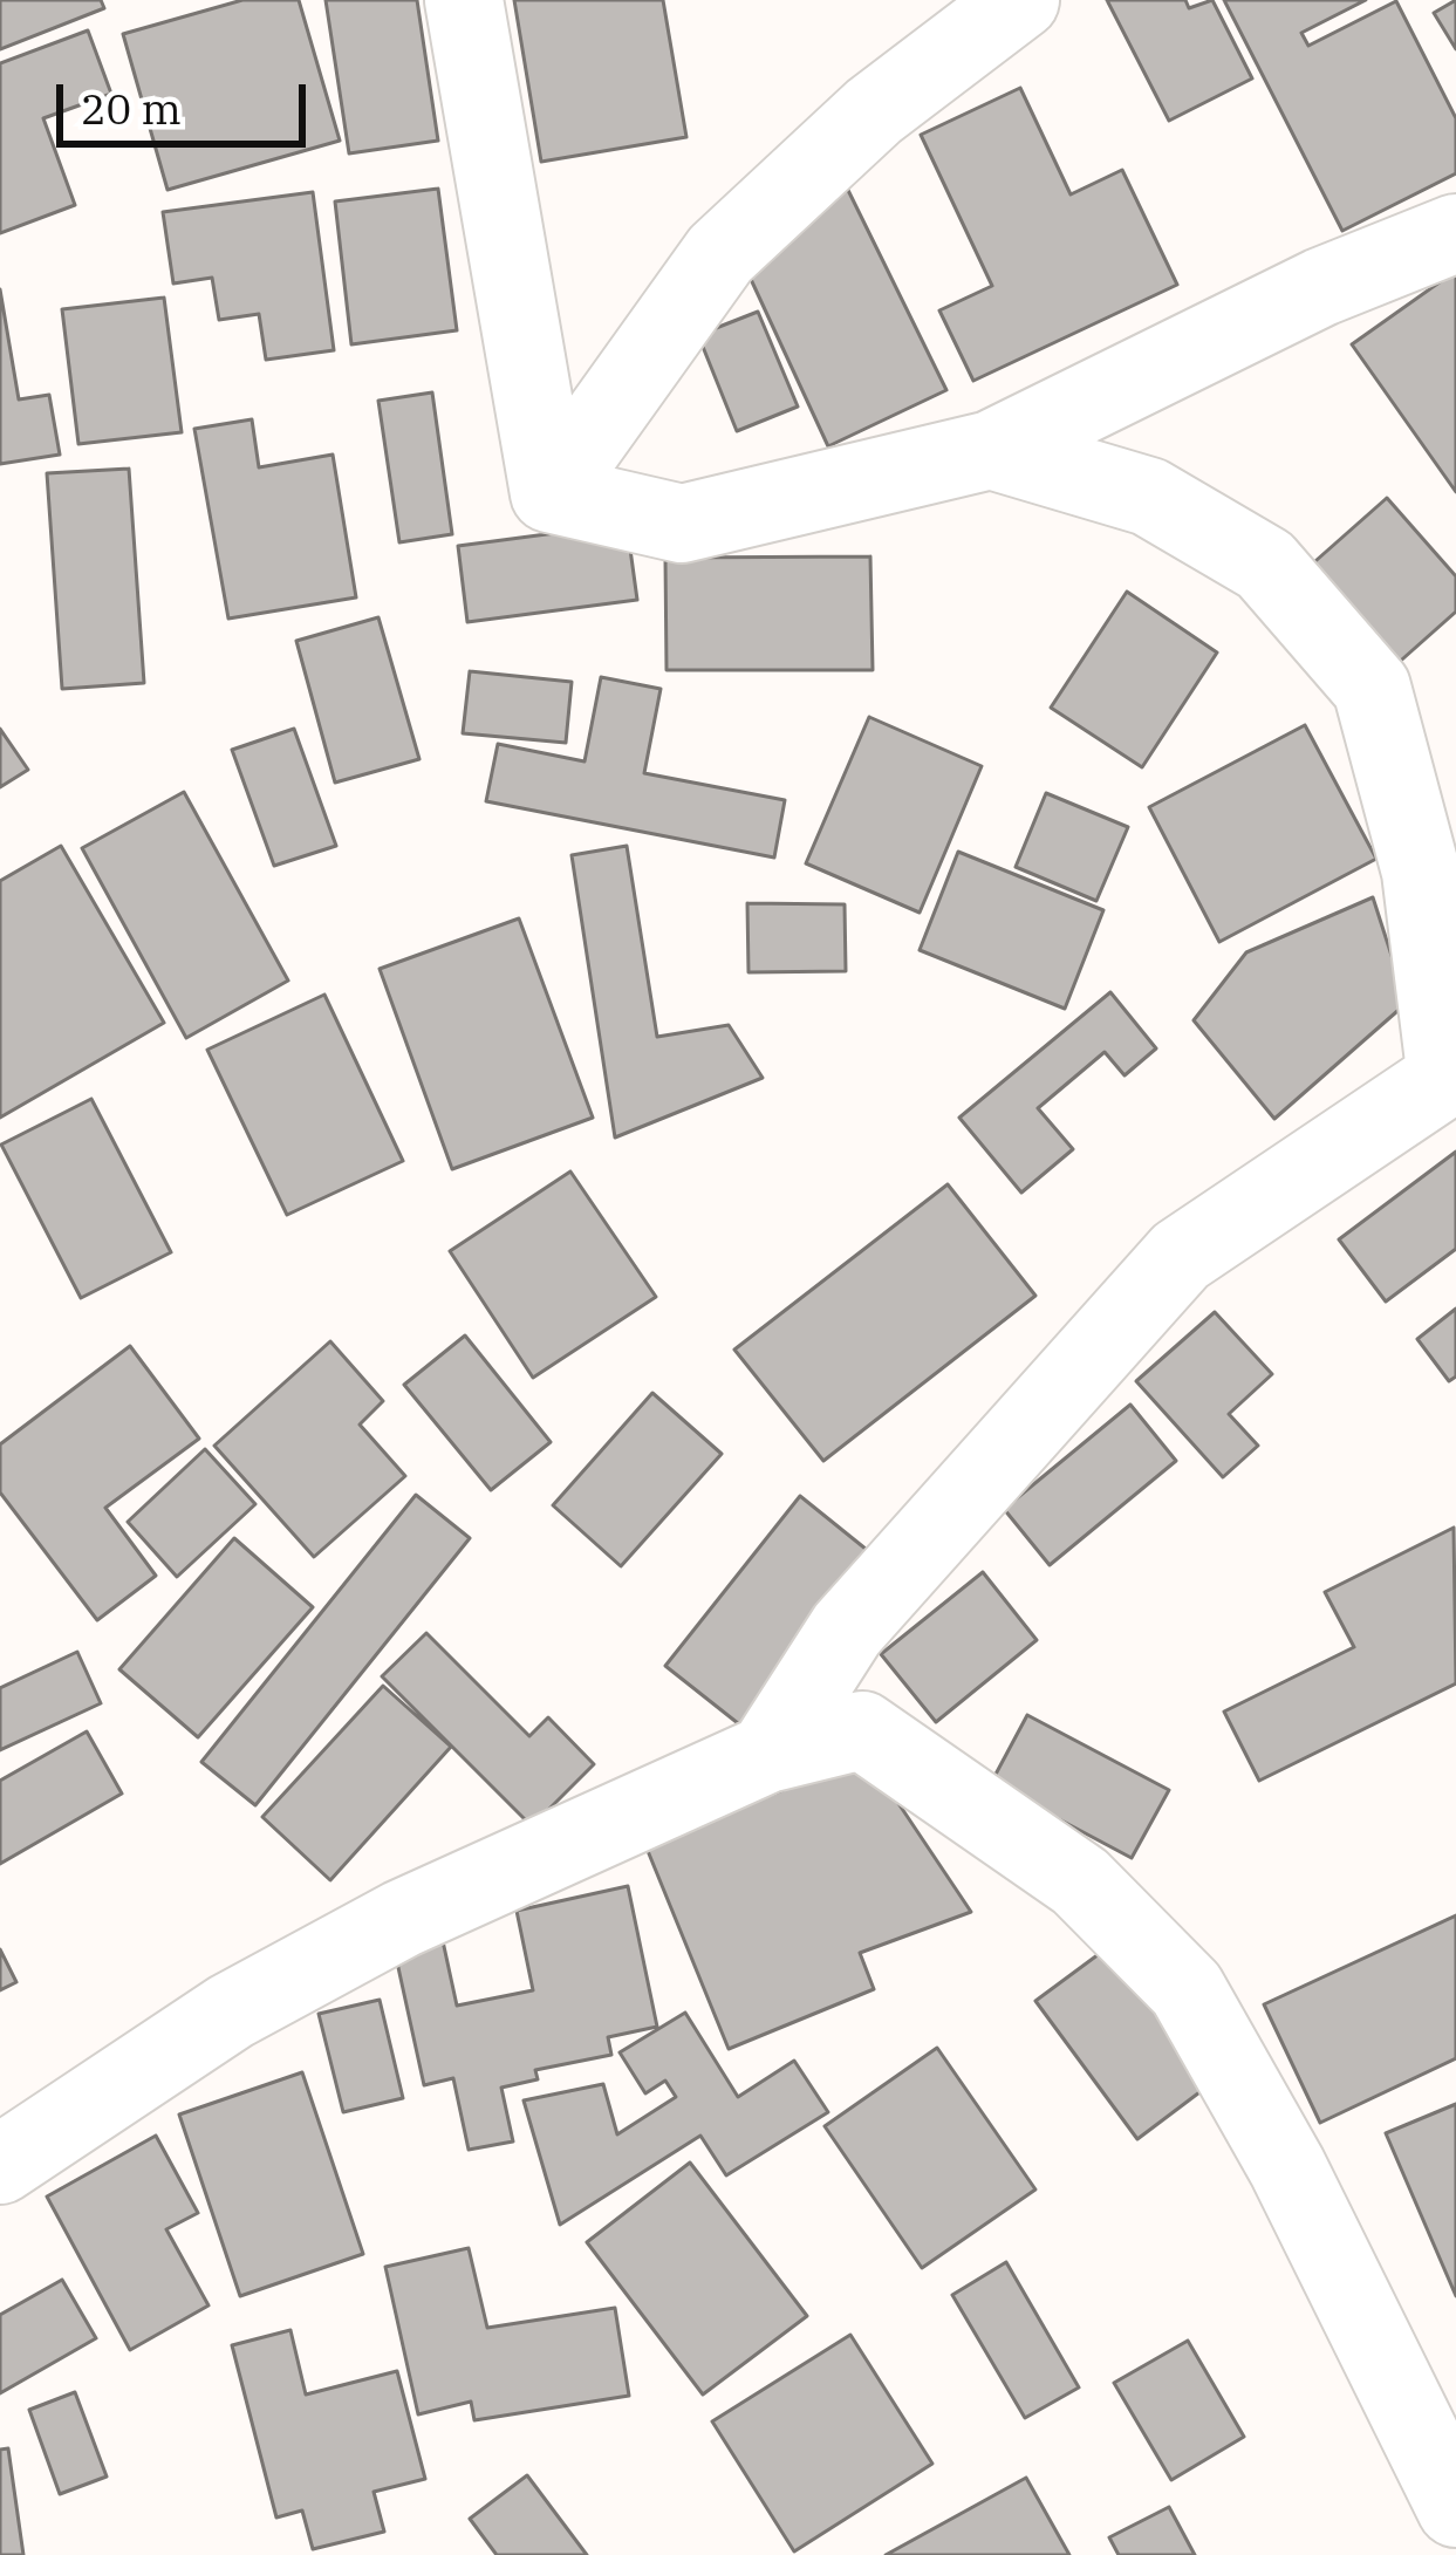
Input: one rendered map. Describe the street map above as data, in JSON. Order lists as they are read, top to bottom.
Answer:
{
  "scale_bar": "20 m"
}
